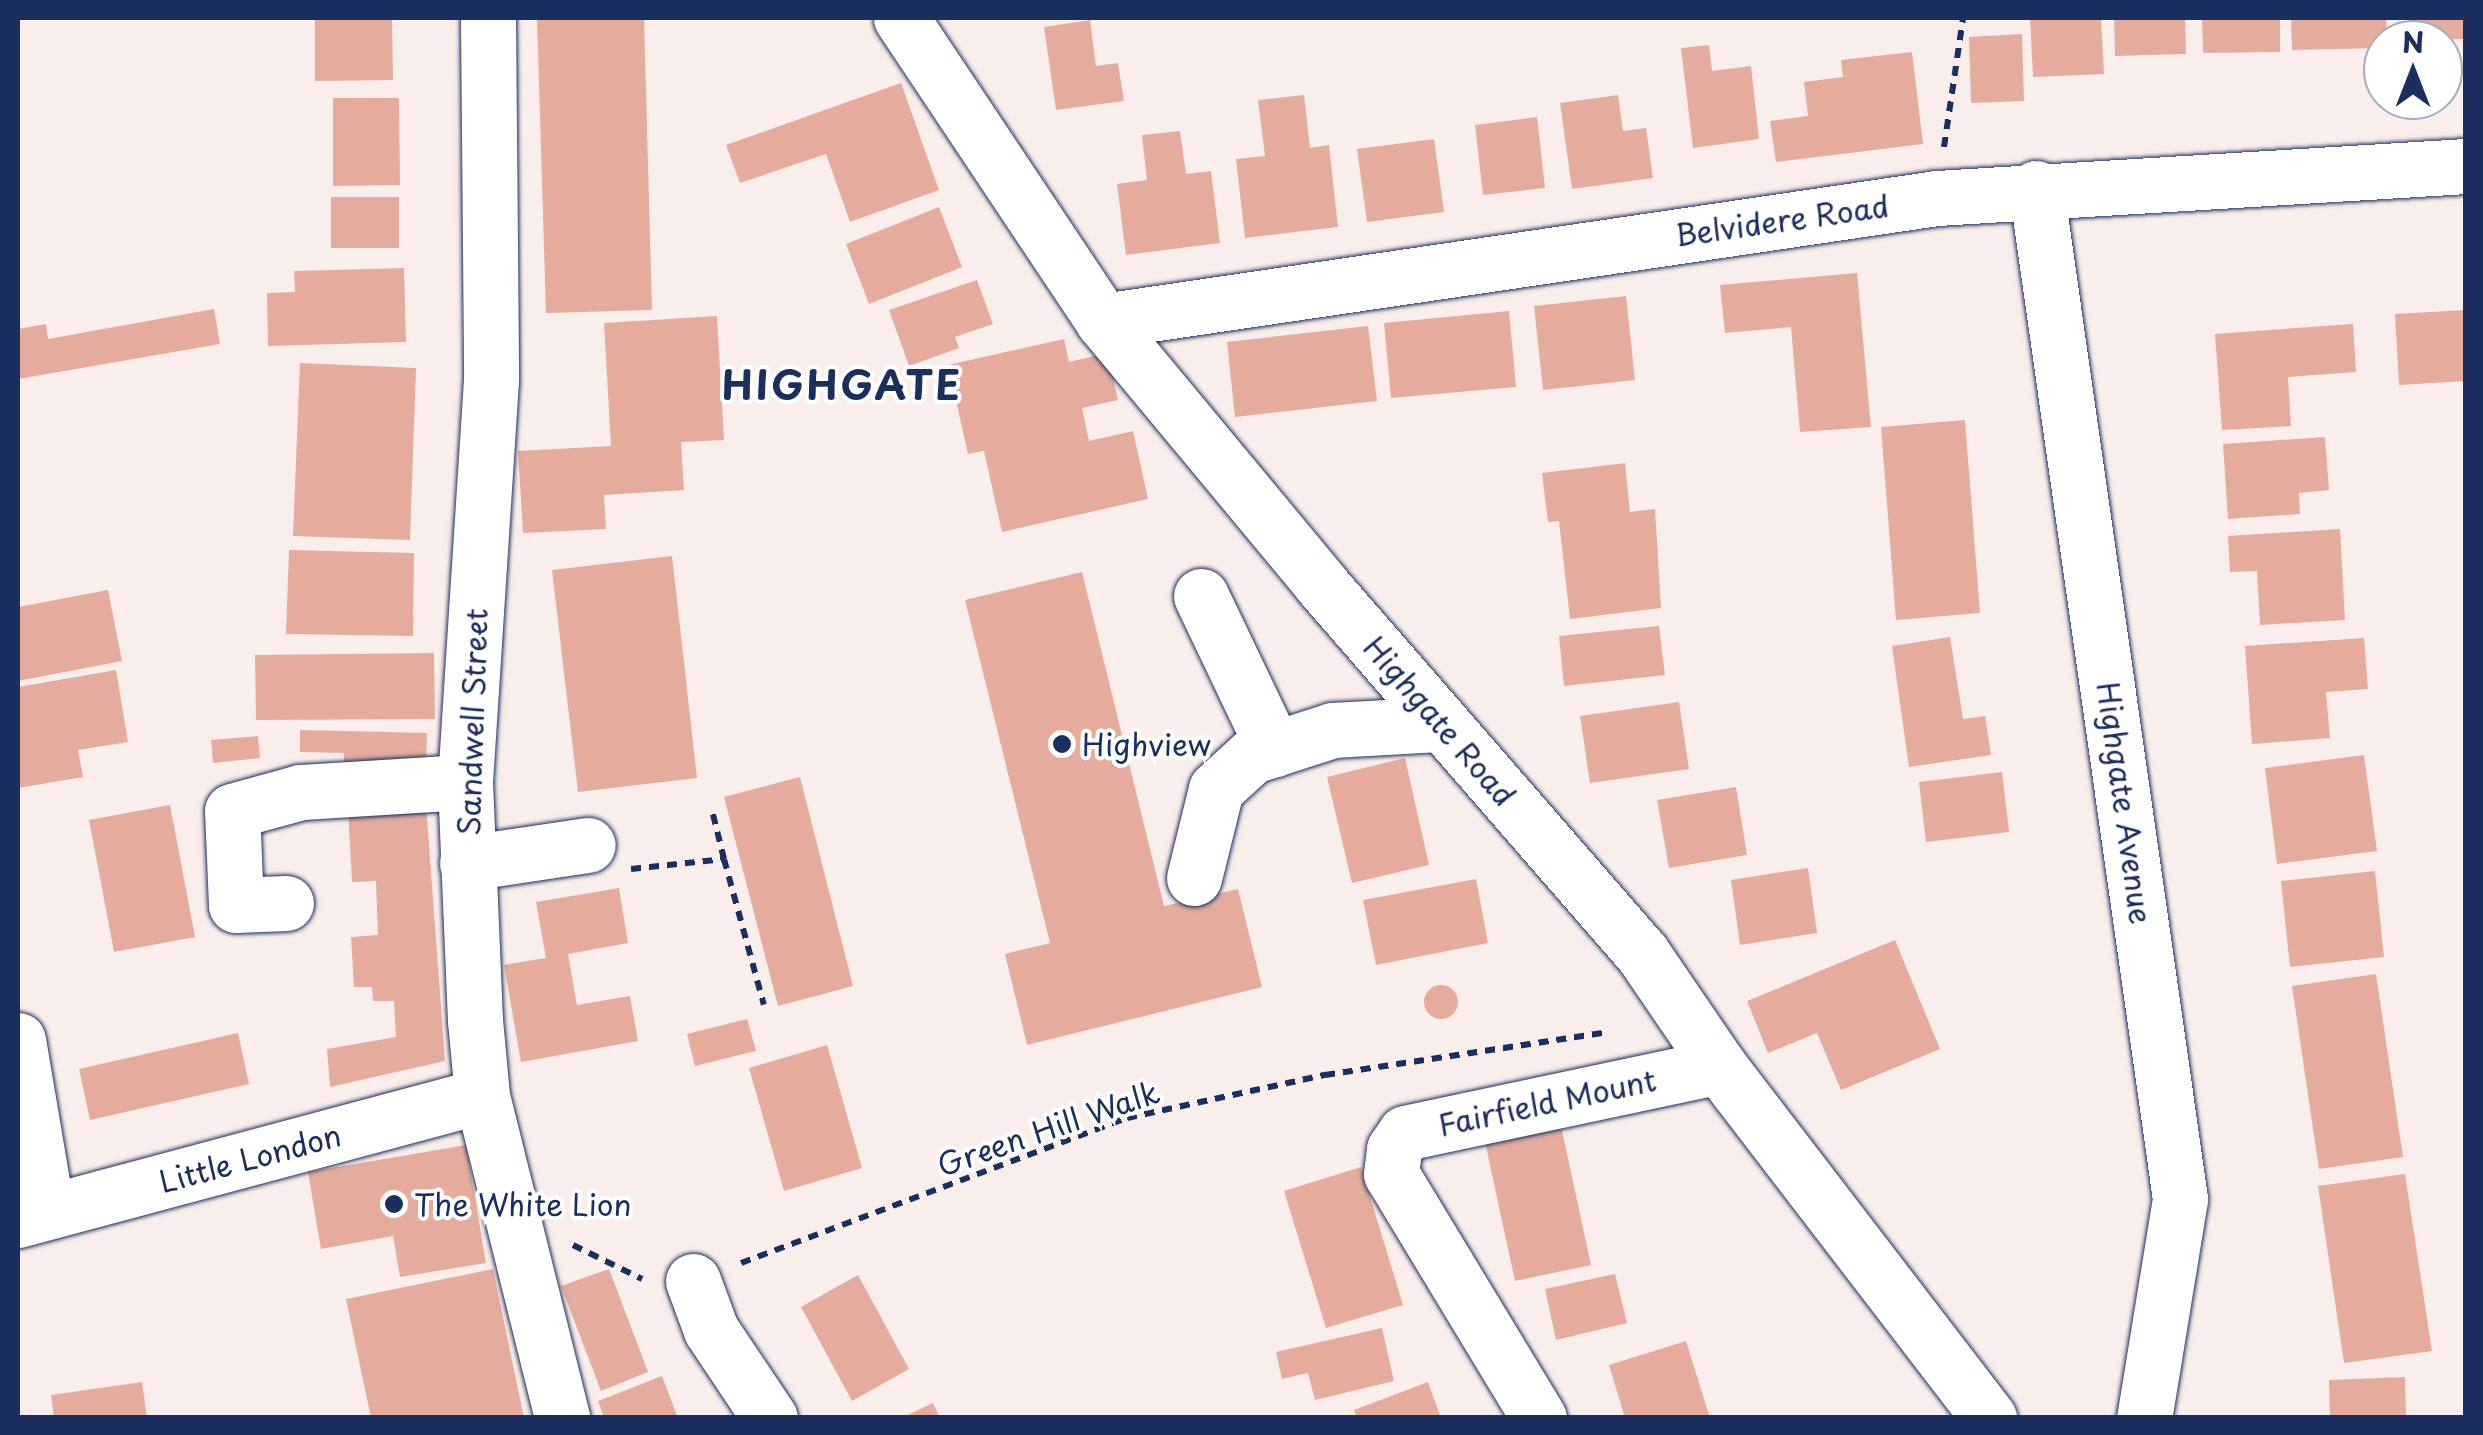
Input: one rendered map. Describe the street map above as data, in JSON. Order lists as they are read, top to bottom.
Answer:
{
  "streets": {
    "street": [
      "Belvidere Road",
      "Highgate Road",
      "Sandwell Street",
      "Highgate Avenue",
      "Fairfield Mount",
      "Little London"
    ],
    "path": ["Green Hill Walk"]
  },
  "crossings": [
    ["Belvidere Road", "Highgate Road"],
    ["Belvidere Road", "Highgate Avenue"],
    ["Highgate Road", "Fairfield Mount"],
    ["Highgate Road", "Green Hill Walk"],
    ["Sandwell Street", "Green Hill Walk"],
    ["Sandwell Street", "Little London"],
    ["Fairfield Mount", "Green Hill Walk"]
  ],
  "districts": ["HIGHGATE"],
  "places": ["Highview", "The White Lion"],
  "north": "top"
}
